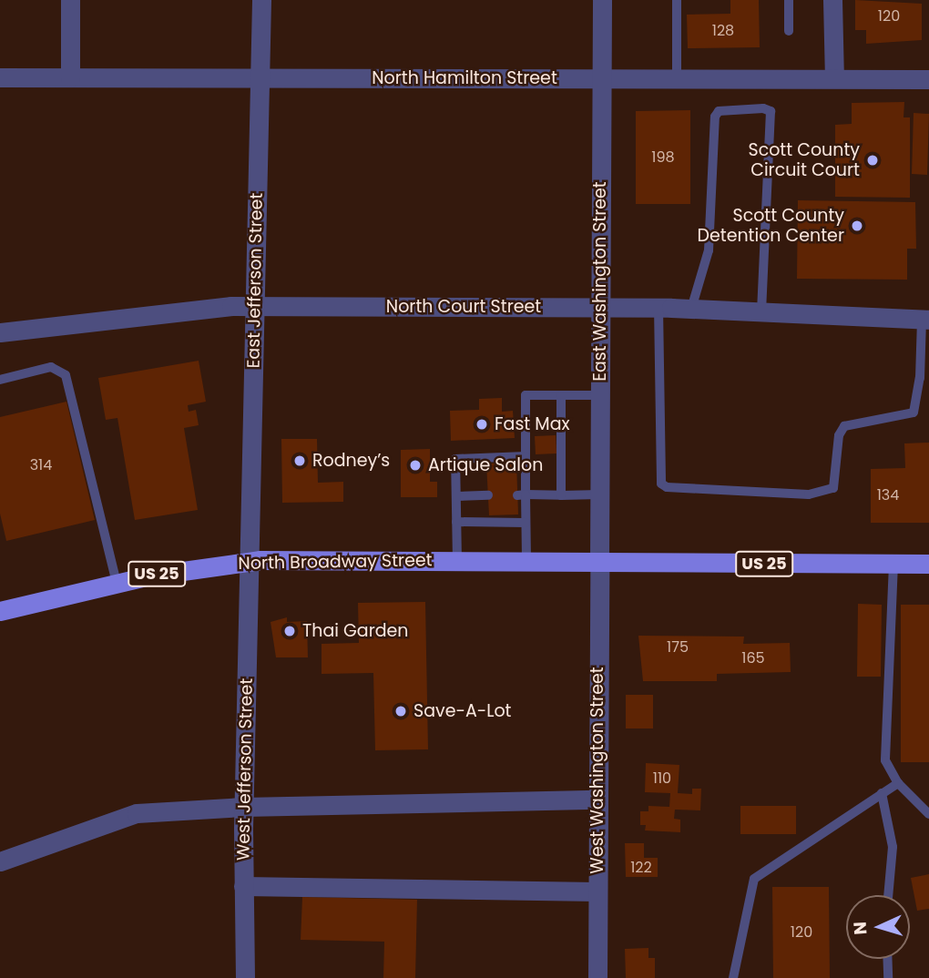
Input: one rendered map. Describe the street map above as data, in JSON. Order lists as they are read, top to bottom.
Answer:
{
  "streets": {
    "main road": ["North Broadway Street", "US 25"],
    "street": [
      "North Hamilton Street",
      "East Jefferson Street",
      "East Washington Street",
      "North Court Street",
      "West Jefferson Street",
      "West Washington Street"
    ]
  },
  "crossings": [
    ["North Hamilton Street", "East Jefferson Street"],
    ["North Hamilton Street", "East Washington Street"],
    ["East Jefferson Street", "North Court Street"],
    ["East Jefferson Street", "North Broadway Street"],
    ["East Jefferson Street", "West Jefferson Street"],
    ["East Washington Street", "North Court Street"],
    ["East Washington Street", "North Broadway Street"],
    ["East Washington Street", "US 25"],
    ["East Washington Street", "West Washington Street"],
    ["North Broadway Street", "US 25"],
    ["North Broadway Street", "West Jefferson Street"],
    ["North Broadway Street", "West Washington Street"],
    ["US 25", "West Washington Street"]
  ],
  "places": [
    "Scott County Circuit Court",
    "Scott County Detention Center",
    "Fast Max",
    "Rodney’s",
    "Artique Salon",
    "Thai Garden",
    "Save-A-Lot"
  ],
  "house_numbers": [
    "120",
    "128",
    "198",
    "314",
    "134",
    "175",
    "165",
    "110",
    "122",
    "120"
  ],
  "north": "left"
}
